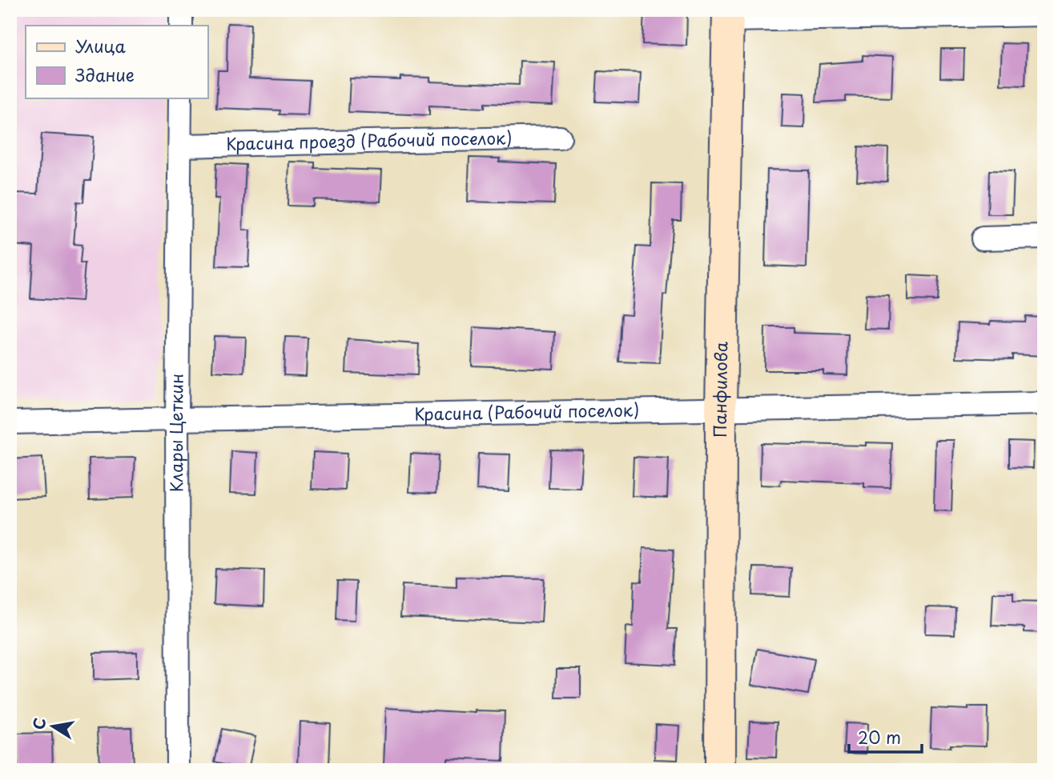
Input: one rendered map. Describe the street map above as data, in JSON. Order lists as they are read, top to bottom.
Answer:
{
  "streets": {
    "street": [
      "Красина проезд (Рабочий поселок)",
      "Панфилова",
      "Красина (Рабочий поселок)",
      "Клары Цеткин"
    ]
  },
  "crossings": [
    ["Красина проезд (Рабочий поселок)", "Клары Цеткин"],
    ["Панфилова", "Красина (Рабочий поселок)"],
    ["Красина (Рабочий поселок)", "Клары Цеткин"]
  ],
  "legend": ["Улица", "Здание"],
  "scale_bar": "20 m",
  "north": "left"
}
